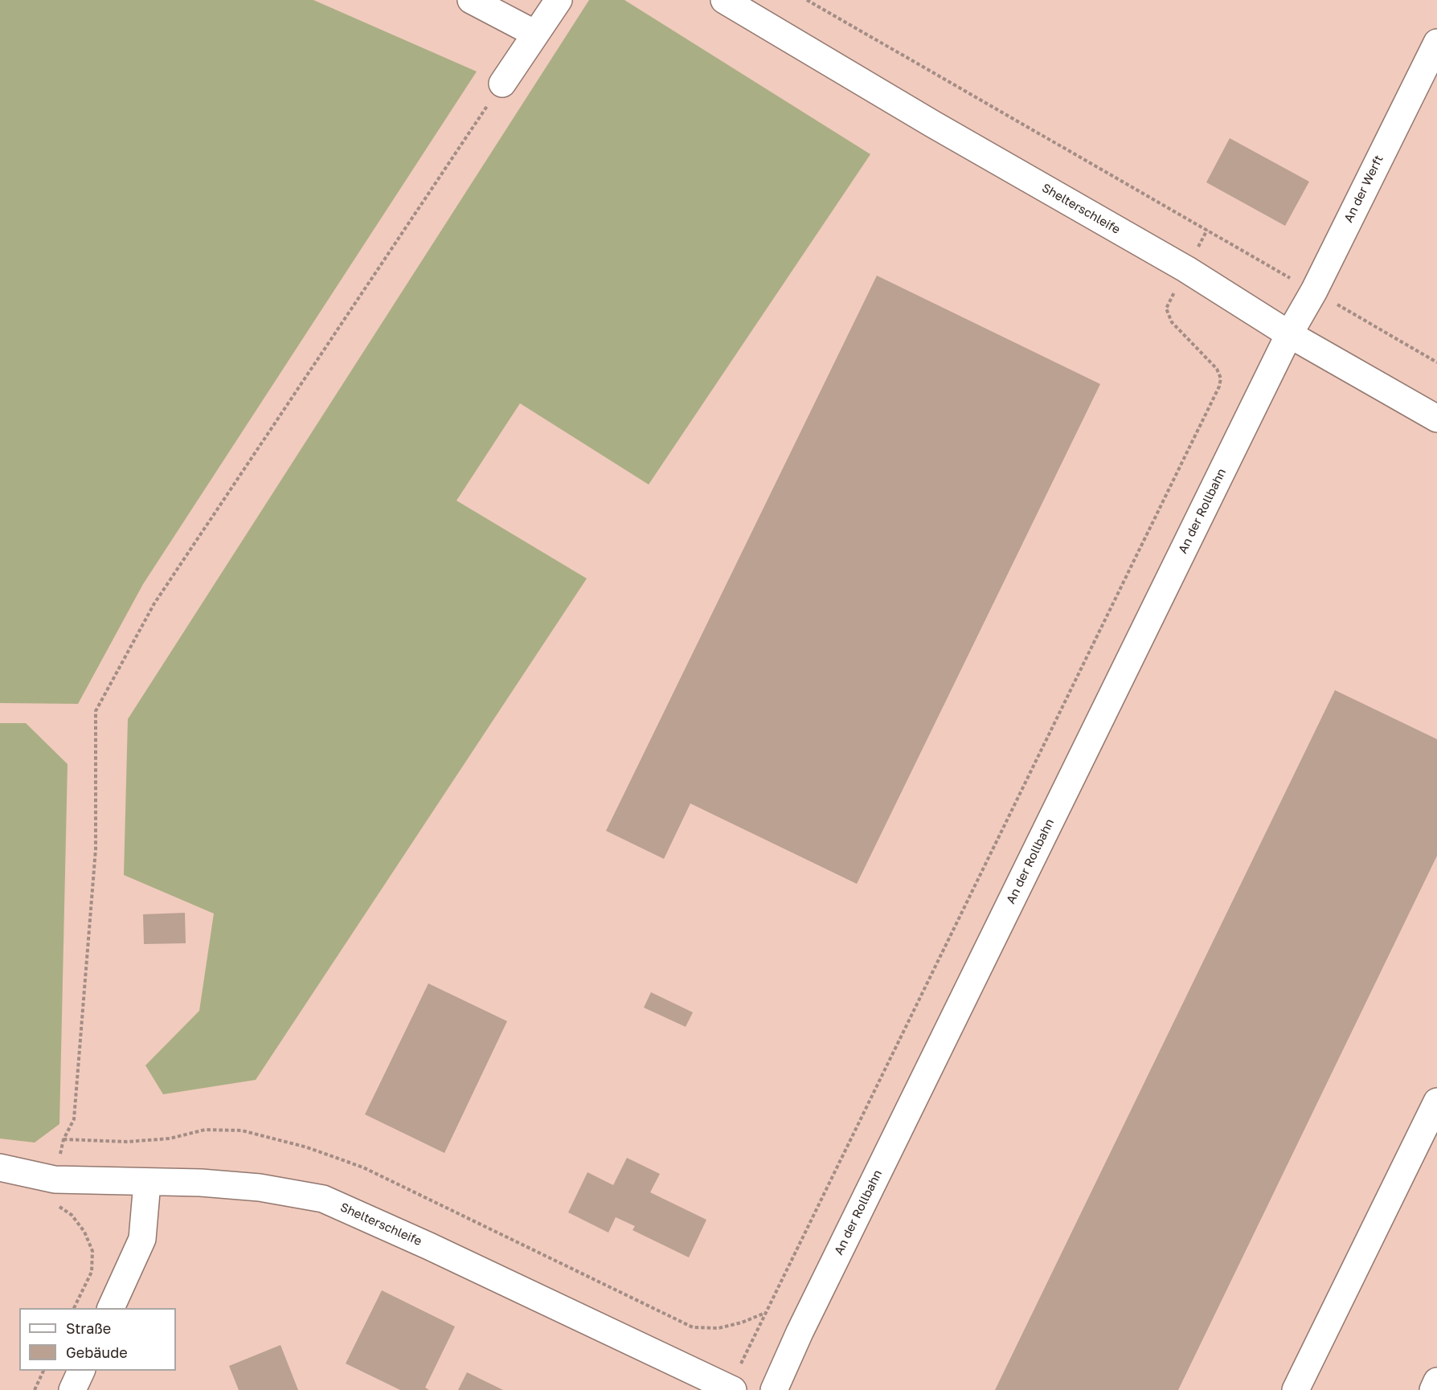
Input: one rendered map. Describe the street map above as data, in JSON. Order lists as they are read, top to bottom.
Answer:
{
  "streets": {
    "street": ["An der Werft", "Shelterschleife", "An der Rollbahn"]
  },
  "crossings": [
    ["An der Werft", "Shelterschleife"],
    ["An der Werft", "An der Rollbahn"],
    ["Shelterschleife", "An der Rollbahn"]
  ],
  "legend": ["Straße", "Gebäude"]
}
